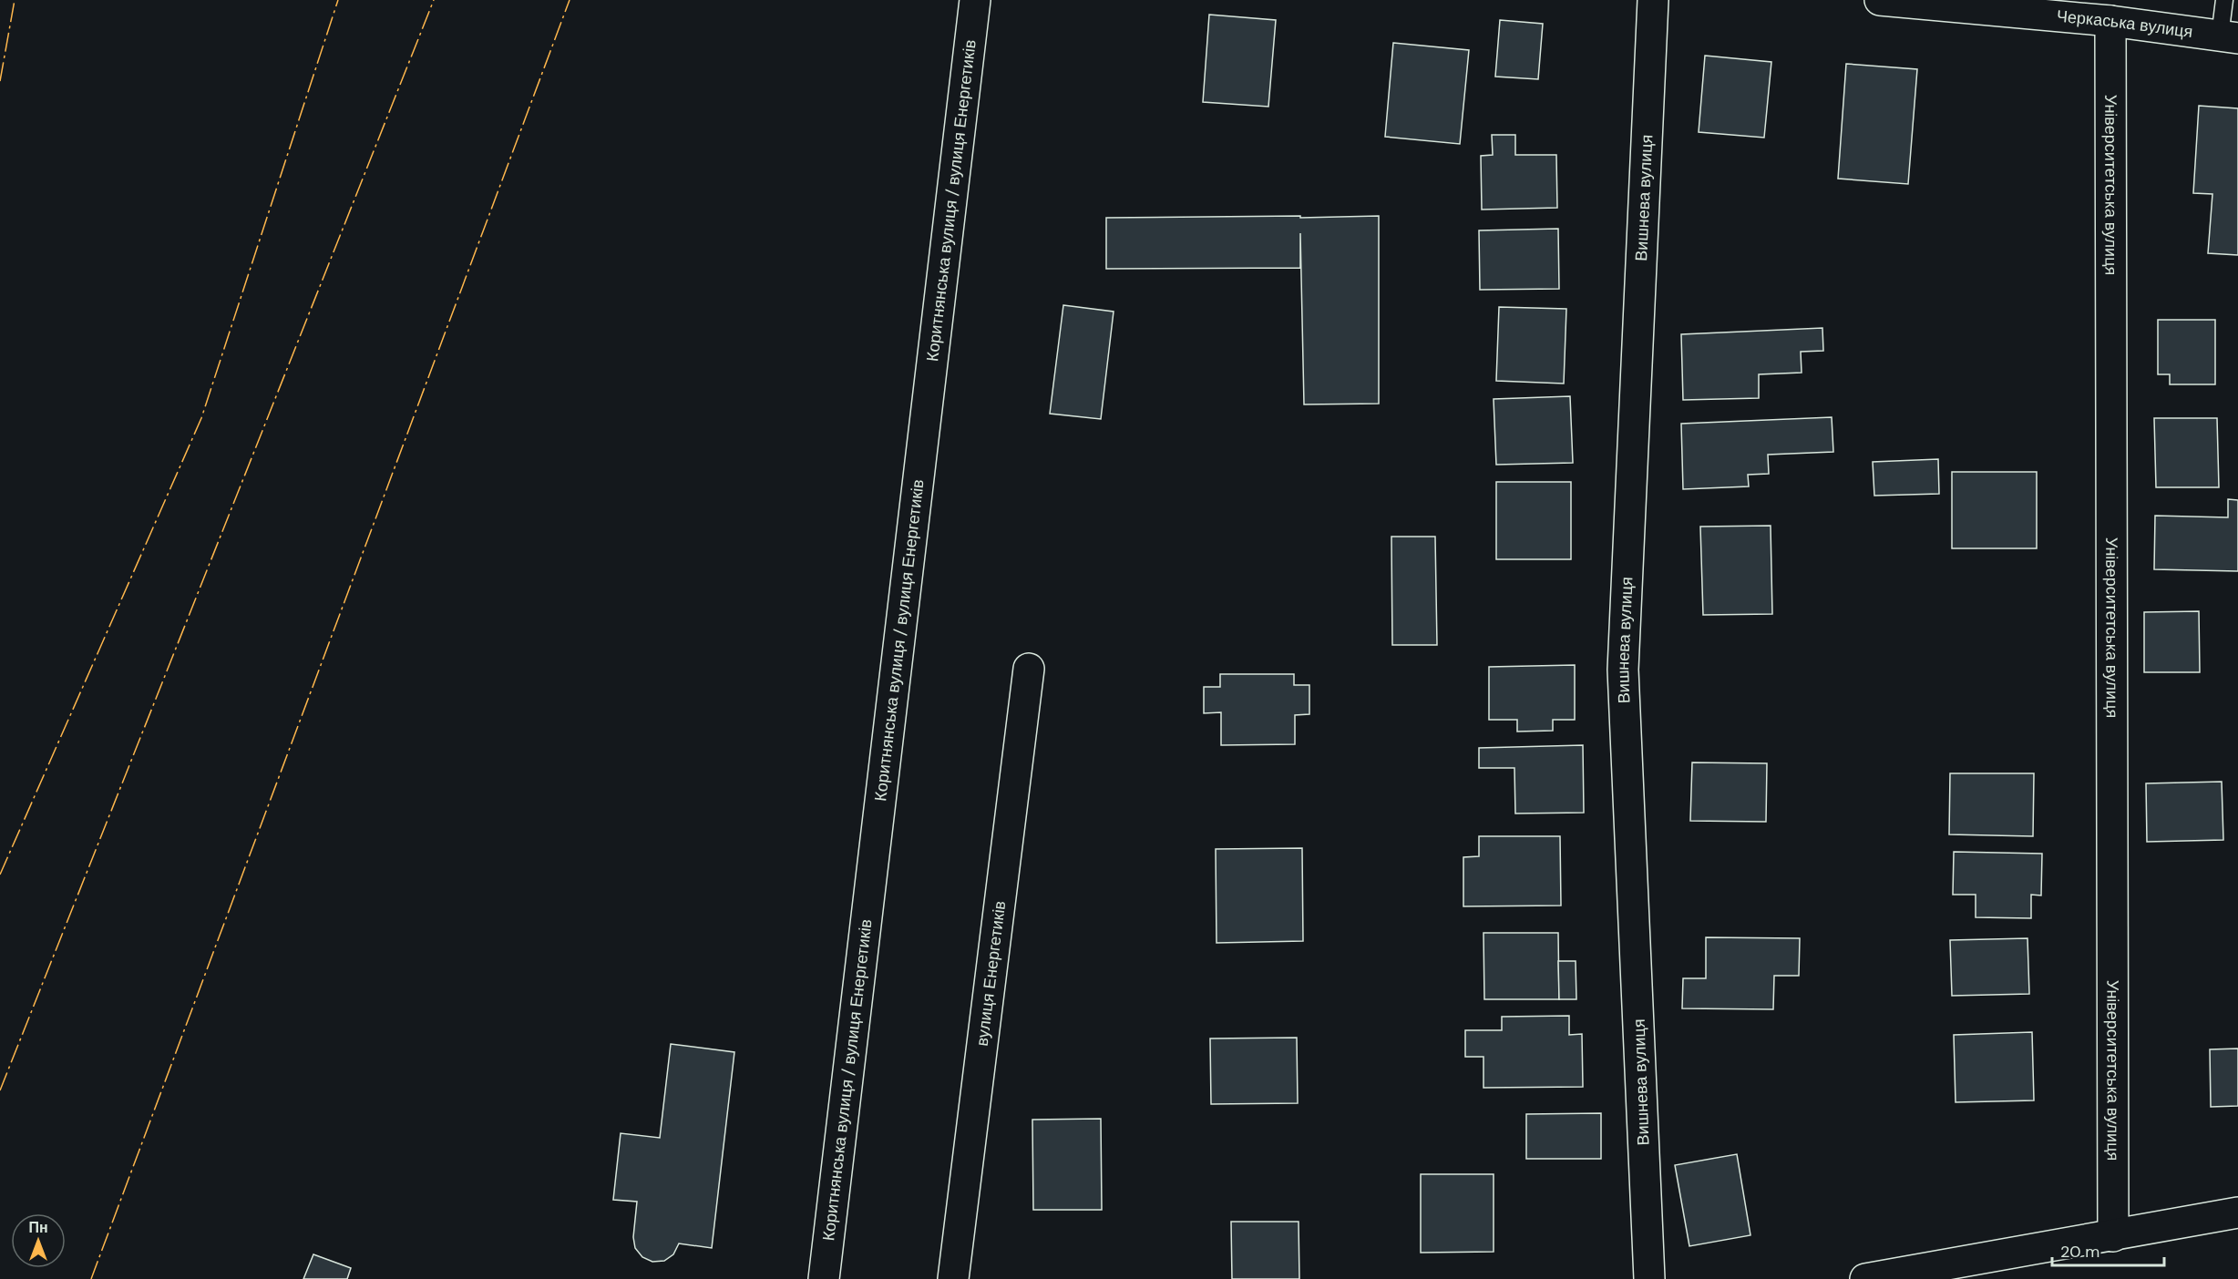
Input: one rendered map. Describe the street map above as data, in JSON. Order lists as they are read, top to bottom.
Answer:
{
  "streets": {
    "street": [
      "Черкаська вулиця",
      "Університетська вулиця",
      "Вишнева вулиця",
      "Коритнянська вулиця / вулиця Енергетиків",
      "вулиця Енергетиків"
    ]
  },
  "crossings": [
    ["Черкаська вулиця", "Університетська вулиця"]
  ],
  "scale_bar": "20 m",
  "north": "top"
}
